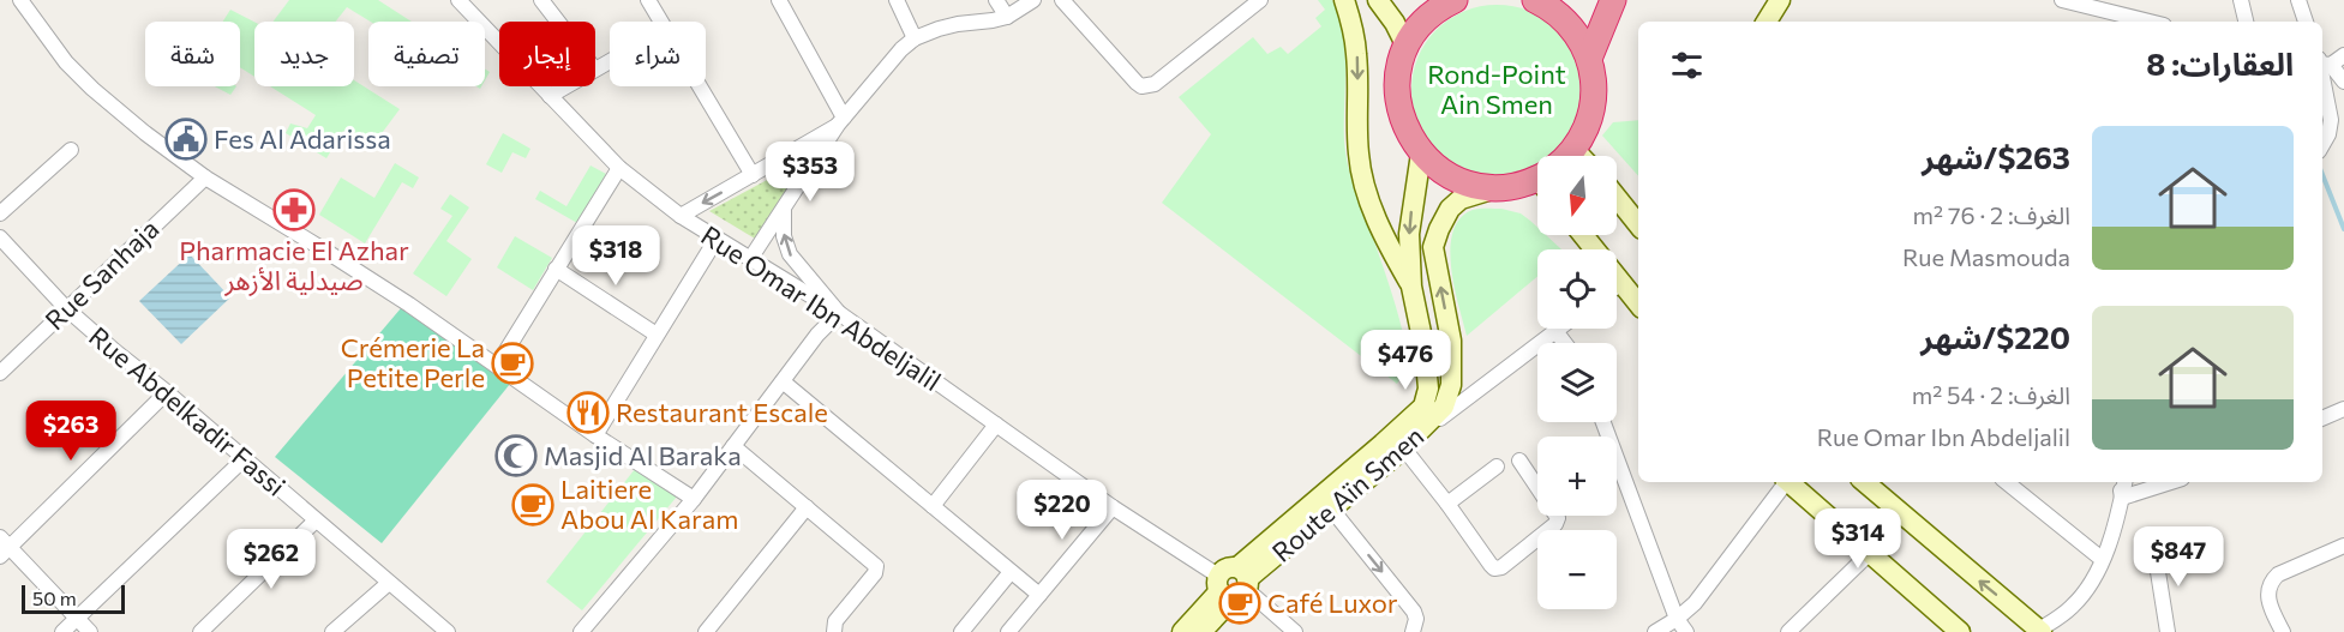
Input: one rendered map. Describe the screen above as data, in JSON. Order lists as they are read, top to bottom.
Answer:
{
  "streets": {
    "main road": ["Route Aïn Smen"],
    "street": ["Rue Sanhaja", "Rue Omar Ibn Abdeljalil", "Rue Abdelkadir Fassi"]
  },
  "crossings": [
    ["Rue Sanhaja", "Rue Abdelkadir Fassi"],
    ["Rue Omar Ibn Abdeljalil", "Route Aïn Smen"]
  ],
  "parks": ["Rond-Point Ain Smen"],
  "places": {
    "public building": ["Fes Al Adarissa"],
    "pharmacy": ["Pharmacie El Azhar صيدلية الأزهر"],
    "cafe": ["Crémerie La Petite Perle", "Laitiere Abou Al Karam", "Café Luxor"],
    "restaurant": ["Restaurant Escale"],
    "mosque": ["Masjid Al Baraka"]
  },
  "scale_bar": "50 m",
  "north": "bottom",
  "page": {
    "chip": [
      "شراء",
      "إيجار",
      "تصفية",
      "جديد",
      "شقة"
    ],
    "heading": "العقارات: 8",
    "list": [
      {
        "name": "$263/شهر",
        "note": "الغرف: 2 · 76 m² · Rue Masmouda"
      },
      {
        "name": "$220/شهر",
        "note": "الغرف: 2 · 54 m² · Rue Omar Ibn Abdeljalil"
      }
    ],
    "price": [
      "$353",
      "$318",
      "$476",
      "$263",
      "$220",
      "$314",
      "$847",
      "$262"
    ],
    "map_buttons": ["+", "−"],
    "scale": "50 m"
  }
}
